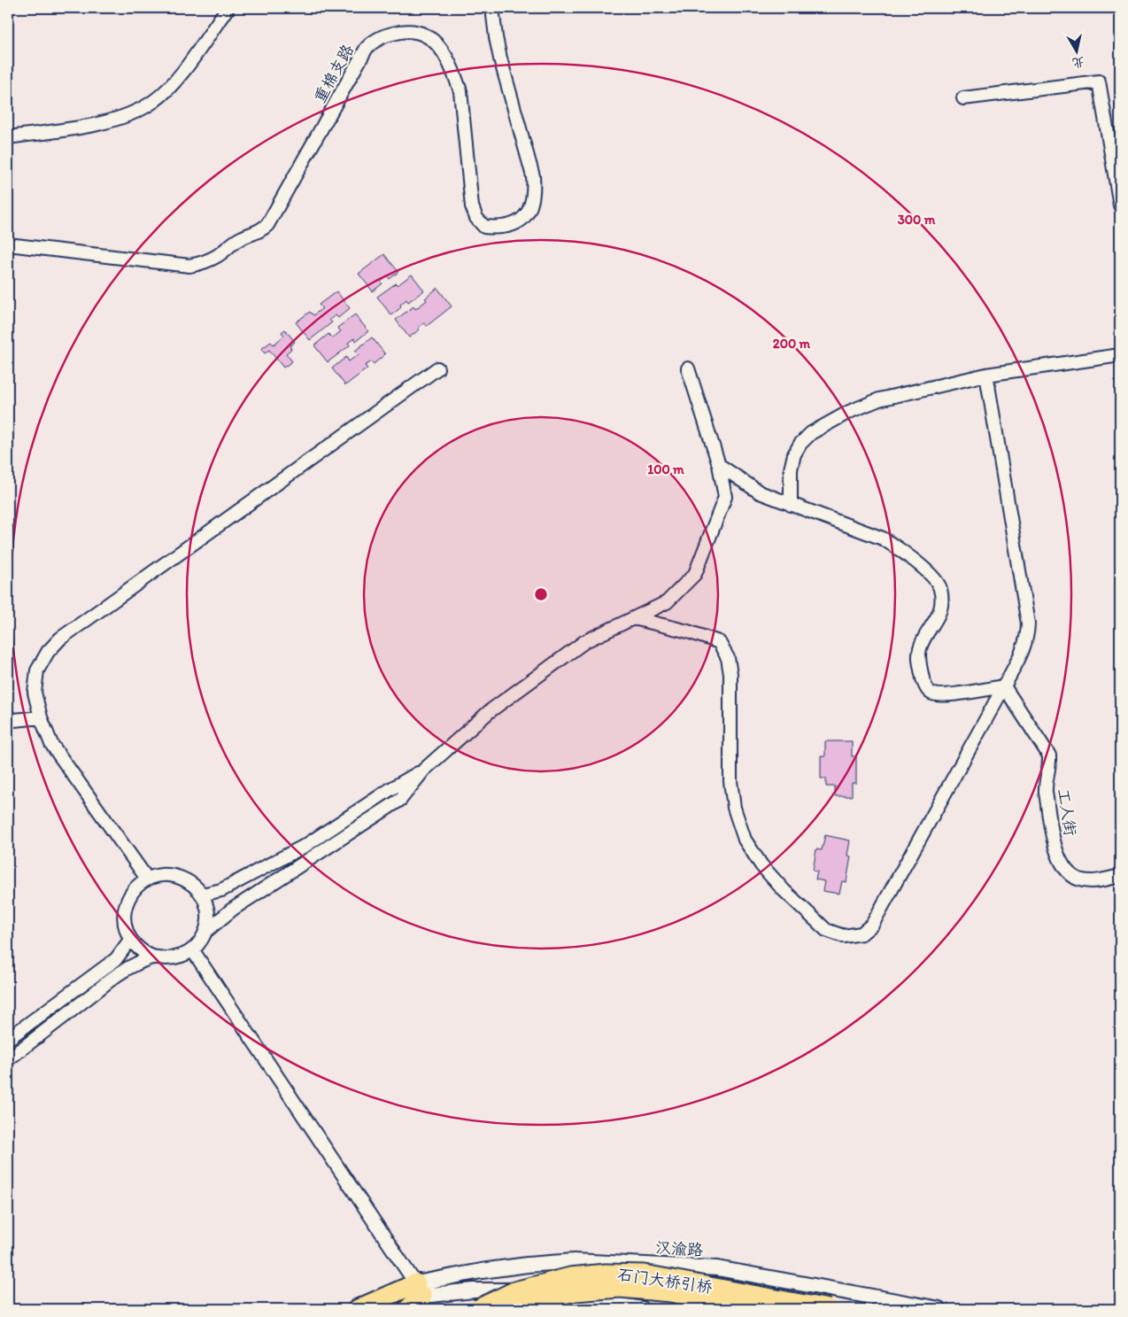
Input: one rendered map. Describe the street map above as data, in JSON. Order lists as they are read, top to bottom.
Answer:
{
  "streets": {
    "main road": ["石门大桥引桥"],
    "street": ["重棉支路", "工人街", "汉渝路"]
  },
  "north": "bottom",
  "rings": ["300 m", "200 m", "100 m"]
}
